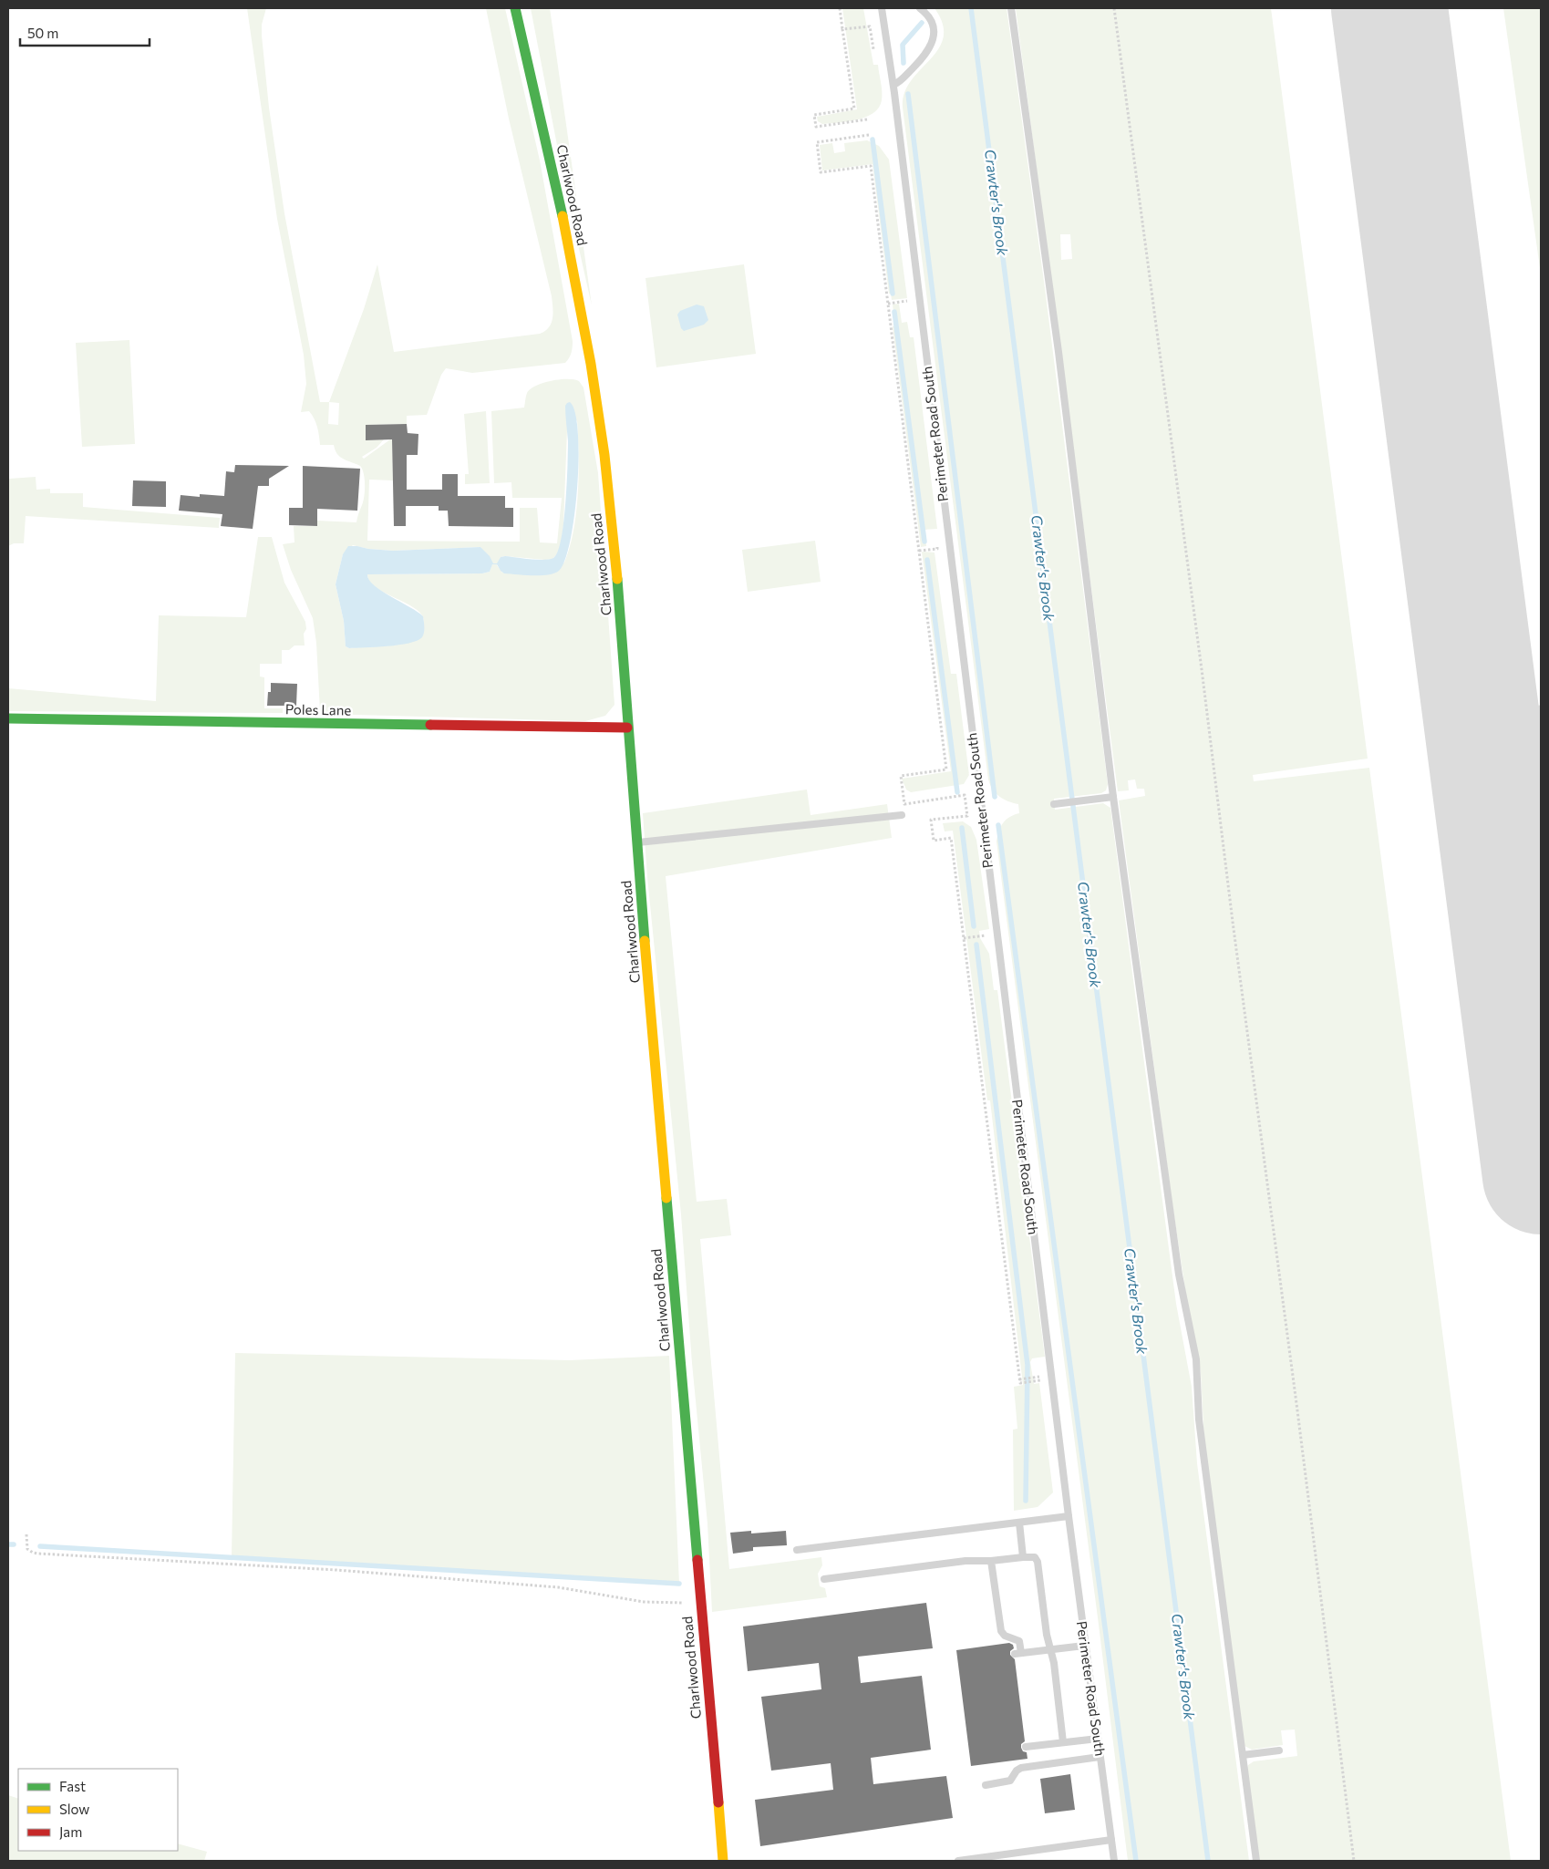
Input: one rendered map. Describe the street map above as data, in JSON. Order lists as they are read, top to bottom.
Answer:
{
  "streets": {
    "street": ["Charlwood Road", "Poles Lane"],
    "lane": ["Perimeter Road South"]
  },
  "crossings": [
    ["Charlwood Road", "Poles Lane"]
  ],
  "water": ["Crawter's Brook"],
  "legend": ["Fast", "Slow", "Jam"],
  "scale_bar": "50 m"
}
